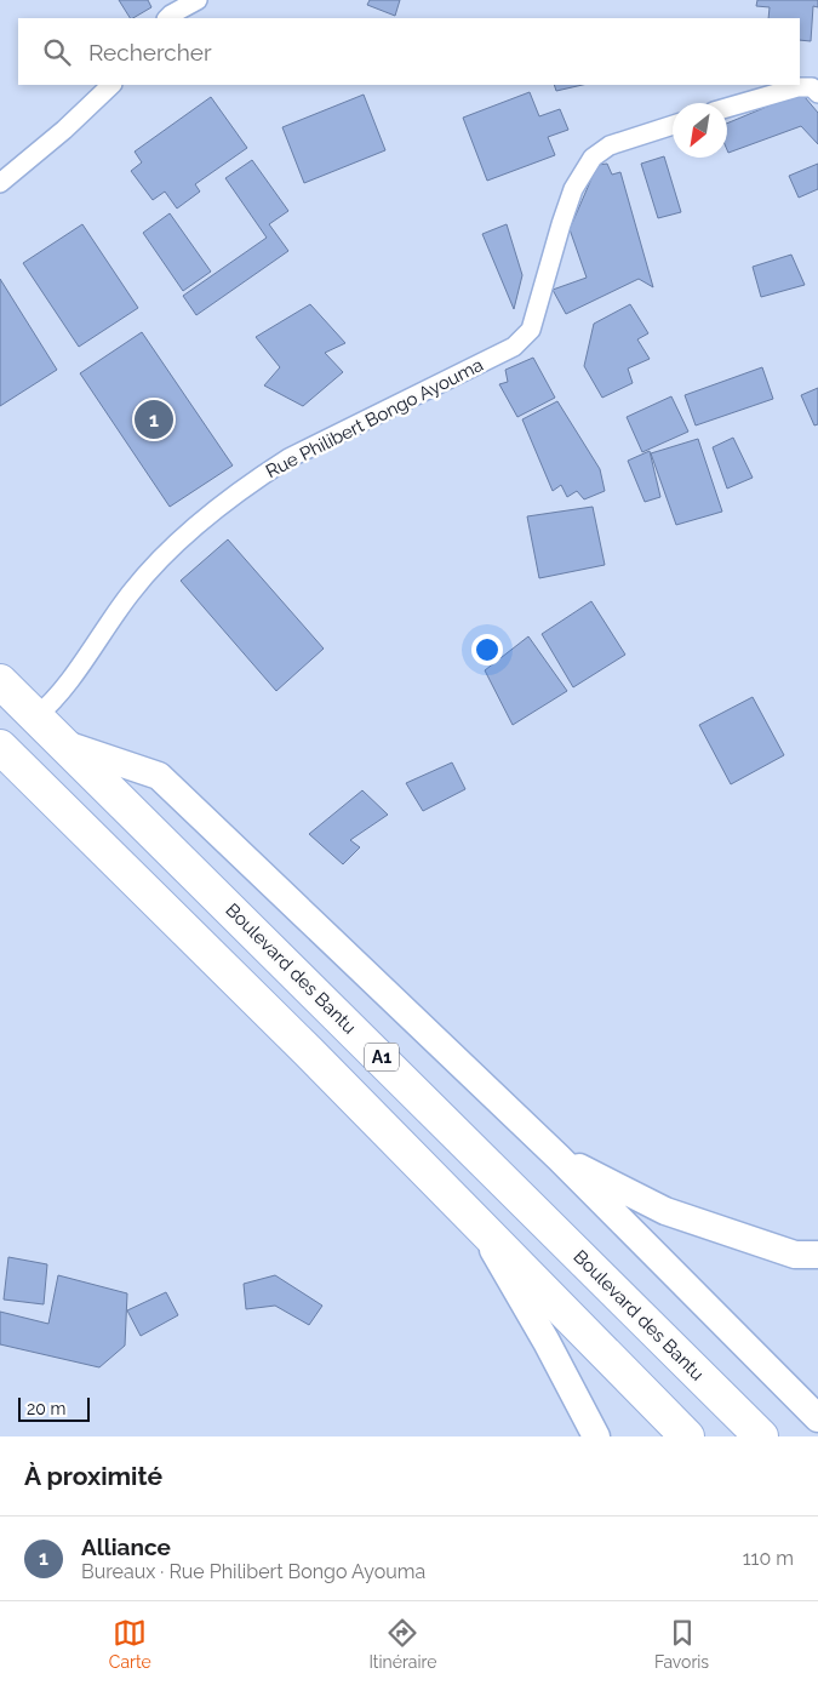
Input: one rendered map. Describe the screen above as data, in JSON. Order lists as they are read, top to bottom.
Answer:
{
  "streets": {
    "highway": ["Boulevard des Bantu", "A1"],
    "street": ["Rue Philibert Bongo Ayouma"]
  },
  "crossings": [
    ["Rue Philibert Bongo Ayouma", "Boulevard des Bantu"]
  ],
  "scale_bar": "20 m",
  "north": "bottom left",
  "page": {
    "search": "Rechercher",
    "pins": "1",
    "scale": "20 m",
    "heading": "À proximité",
    "list": [
      {
        "mark": "1",
        "name": "Alliance",
        "note": "Bureaux · Rue Philibert Bongo Ayouma",
        "value": "110 m"
      }
    ],
    "nav": ["Carte", "Itinéraire", "Favoris"]
  }
}
